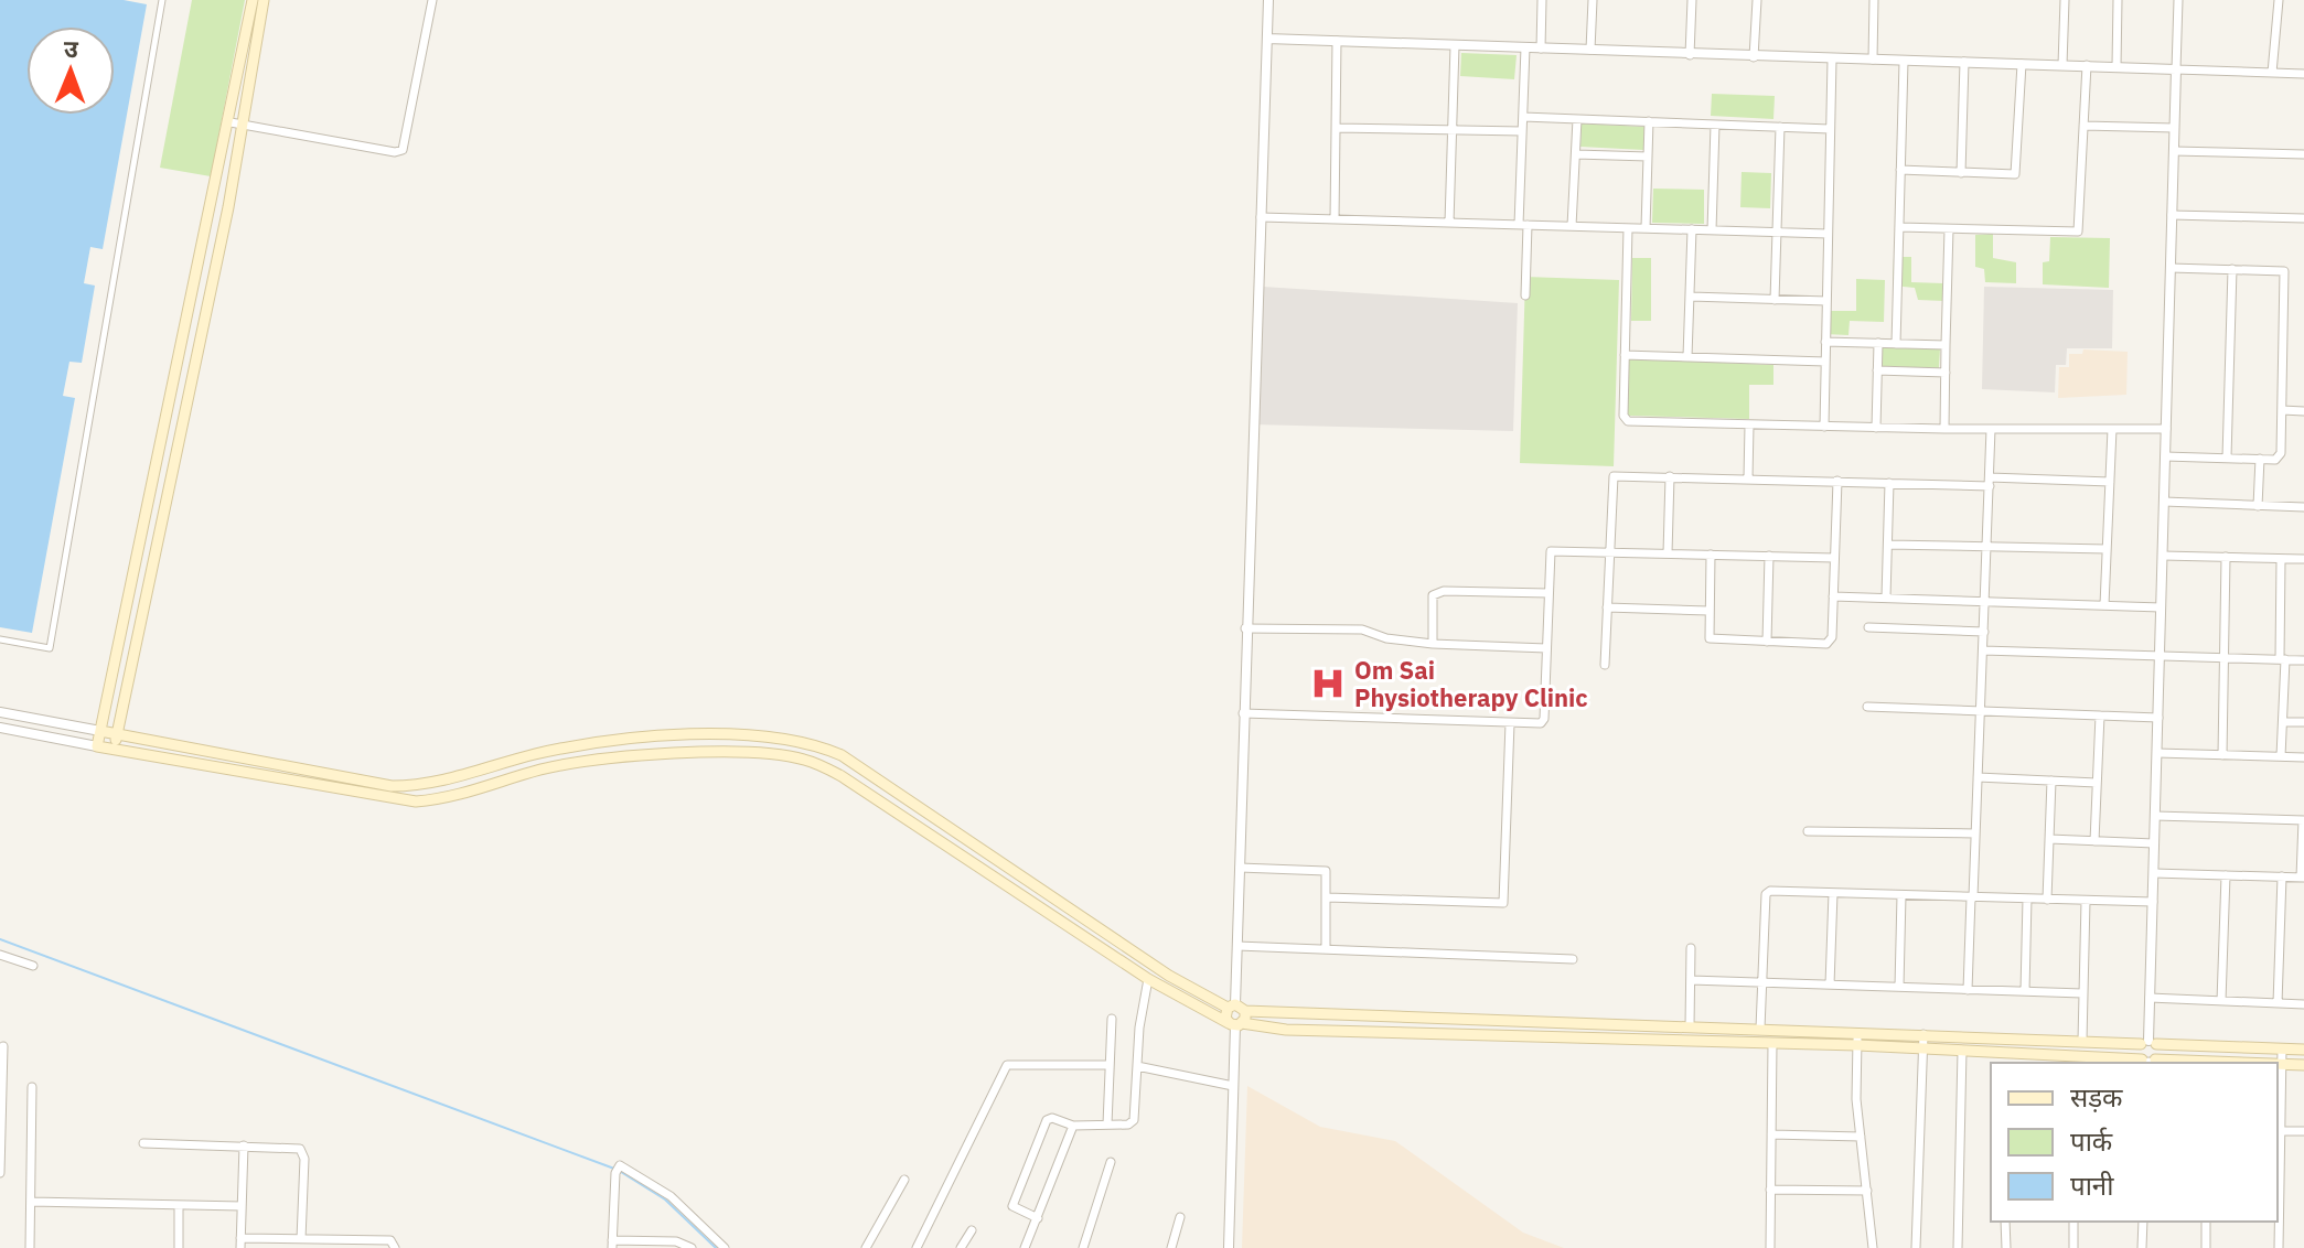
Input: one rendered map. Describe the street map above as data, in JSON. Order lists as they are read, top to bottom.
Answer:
{
  "places": {
    "hospital": ["Om Sai Physiotherapy Clinic"]
  },
  "legend": ["सड़क", "पार्क", "पानी"],
  "north": "top"
}
